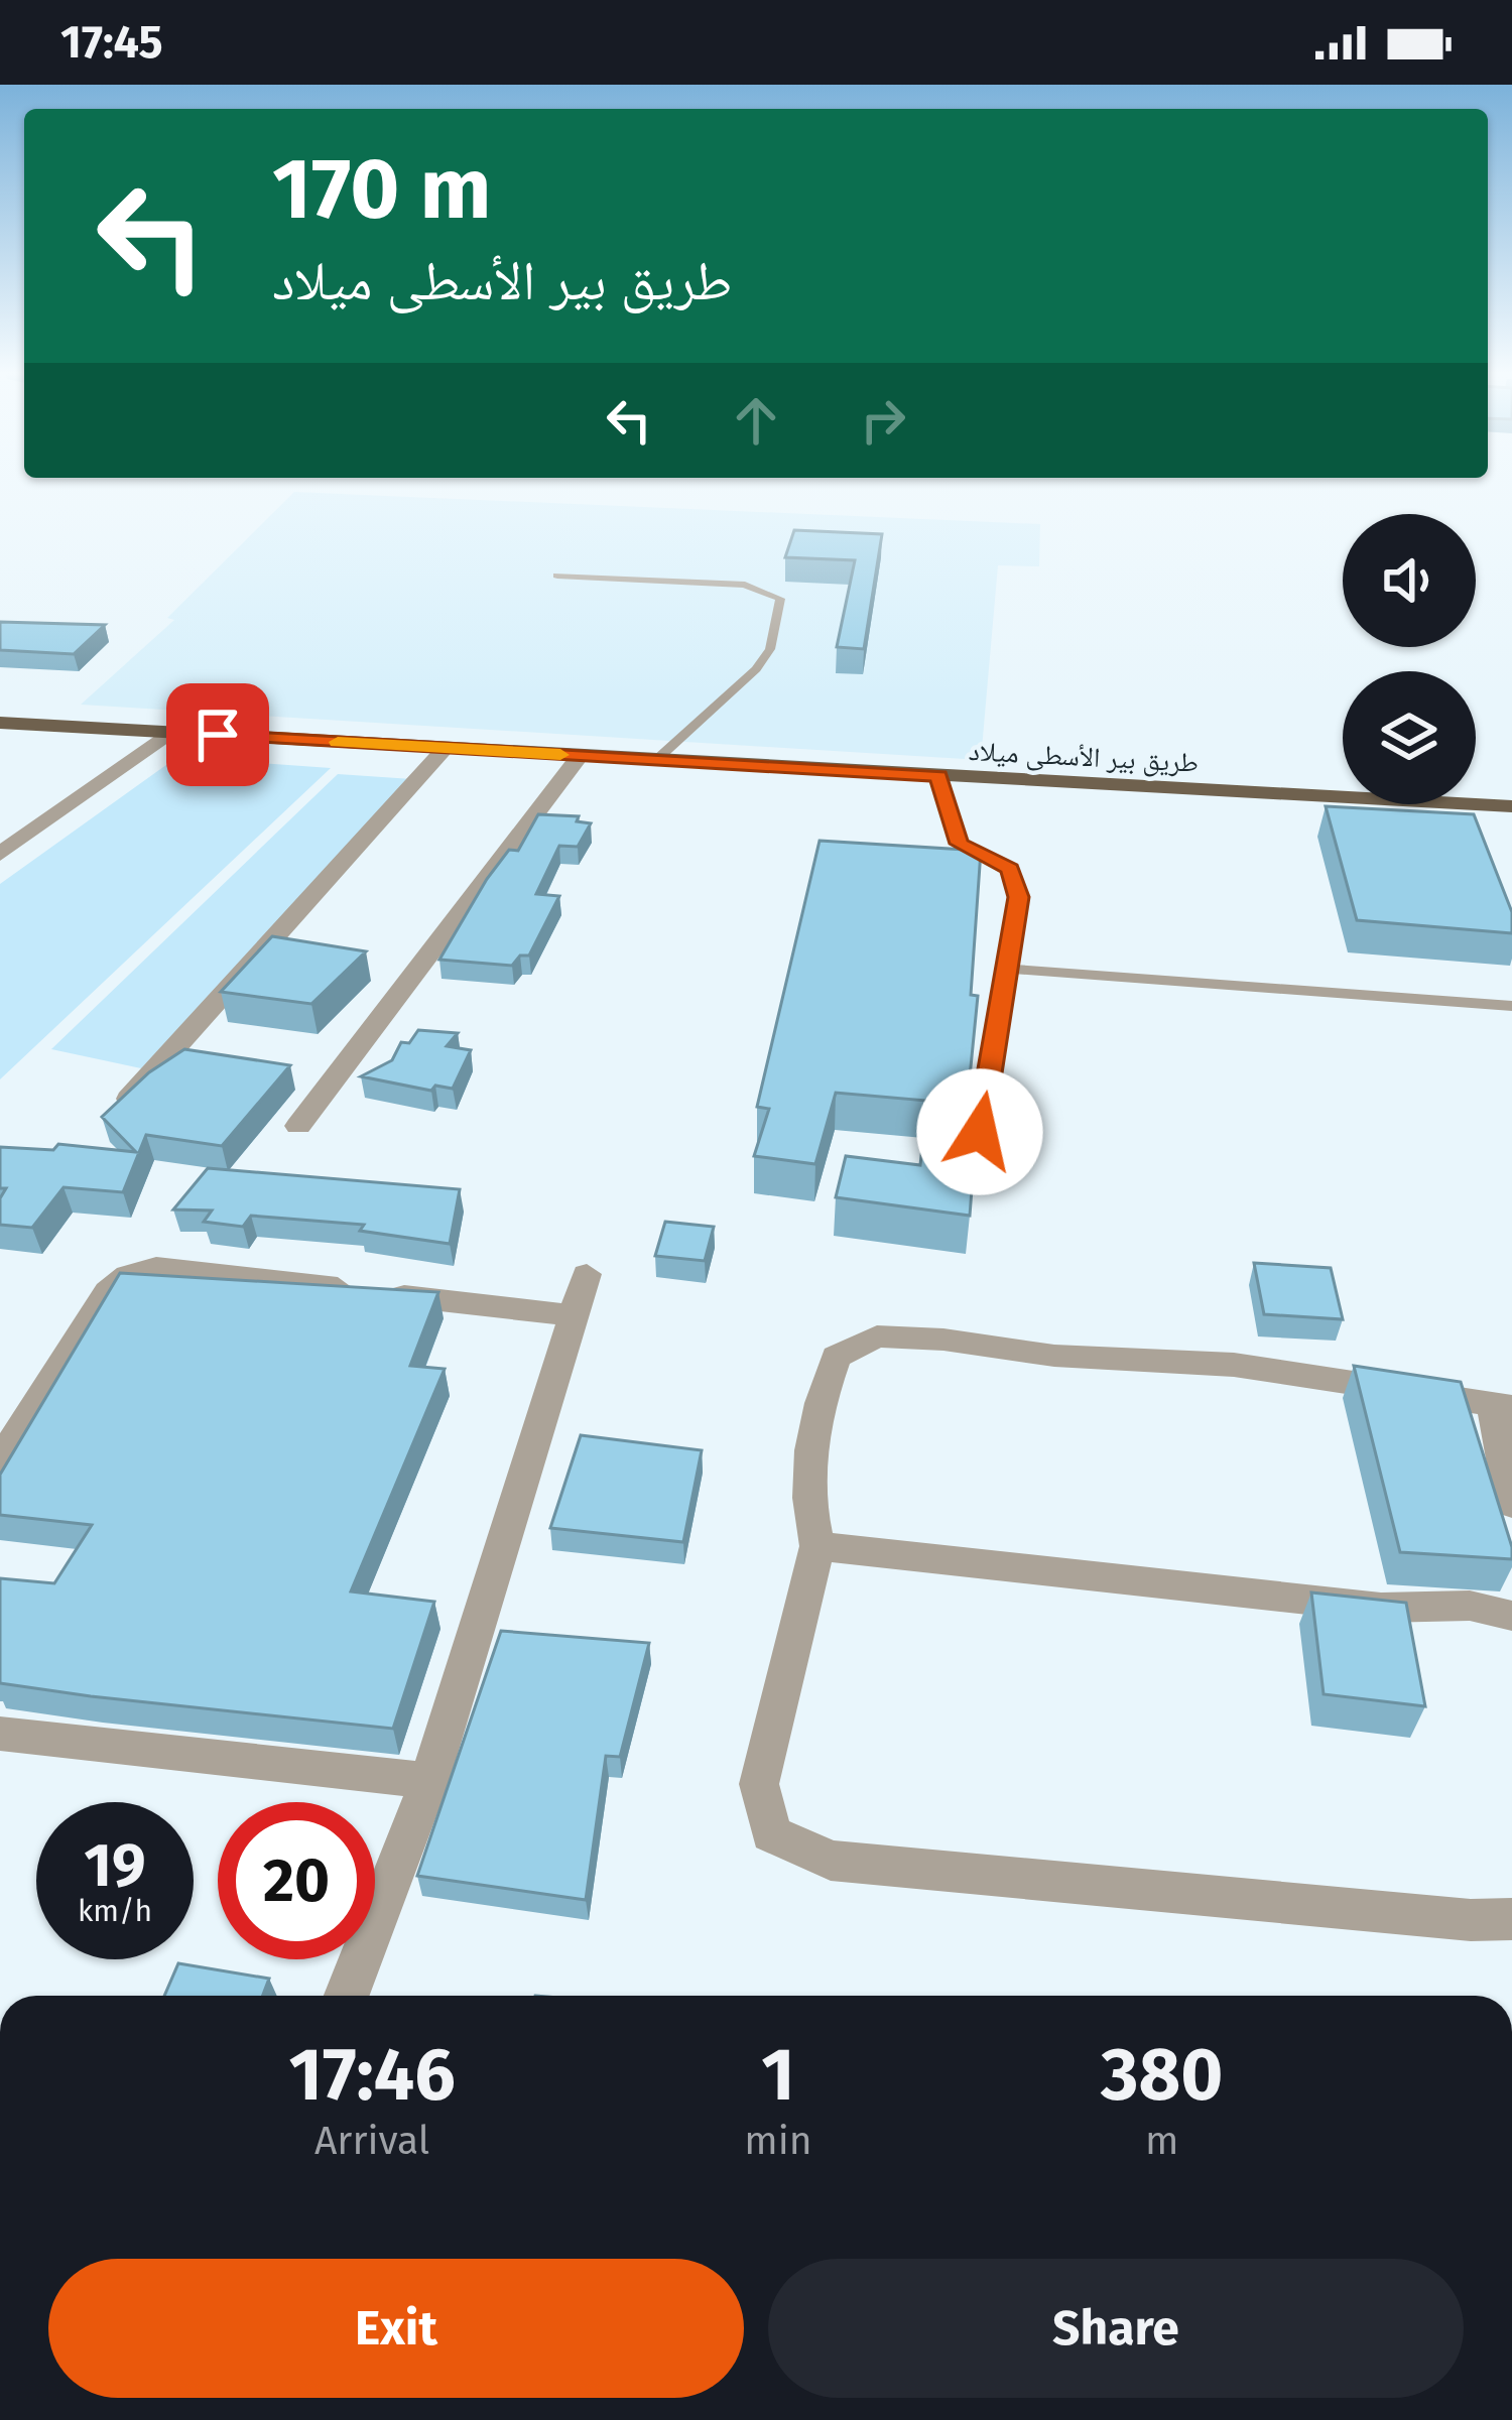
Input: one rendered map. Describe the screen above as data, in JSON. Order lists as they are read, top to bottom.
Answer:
{
  "streets": {
    "main road": ["طريق بير الأسطى ميلاد"]
  },
  "page": {
    "status": "17:45",
    "turn": ["170 m", "طريق بير الأسطى ميلاد"],
    "speed": "19 km/h",
    "limit": "20",
    "eta": [
      "17:46",
      "Arrival",
      "1",
      "min",
      "380",
      "m"
    ],
    "buttons": ["Exit", "Share"]
  }
}
